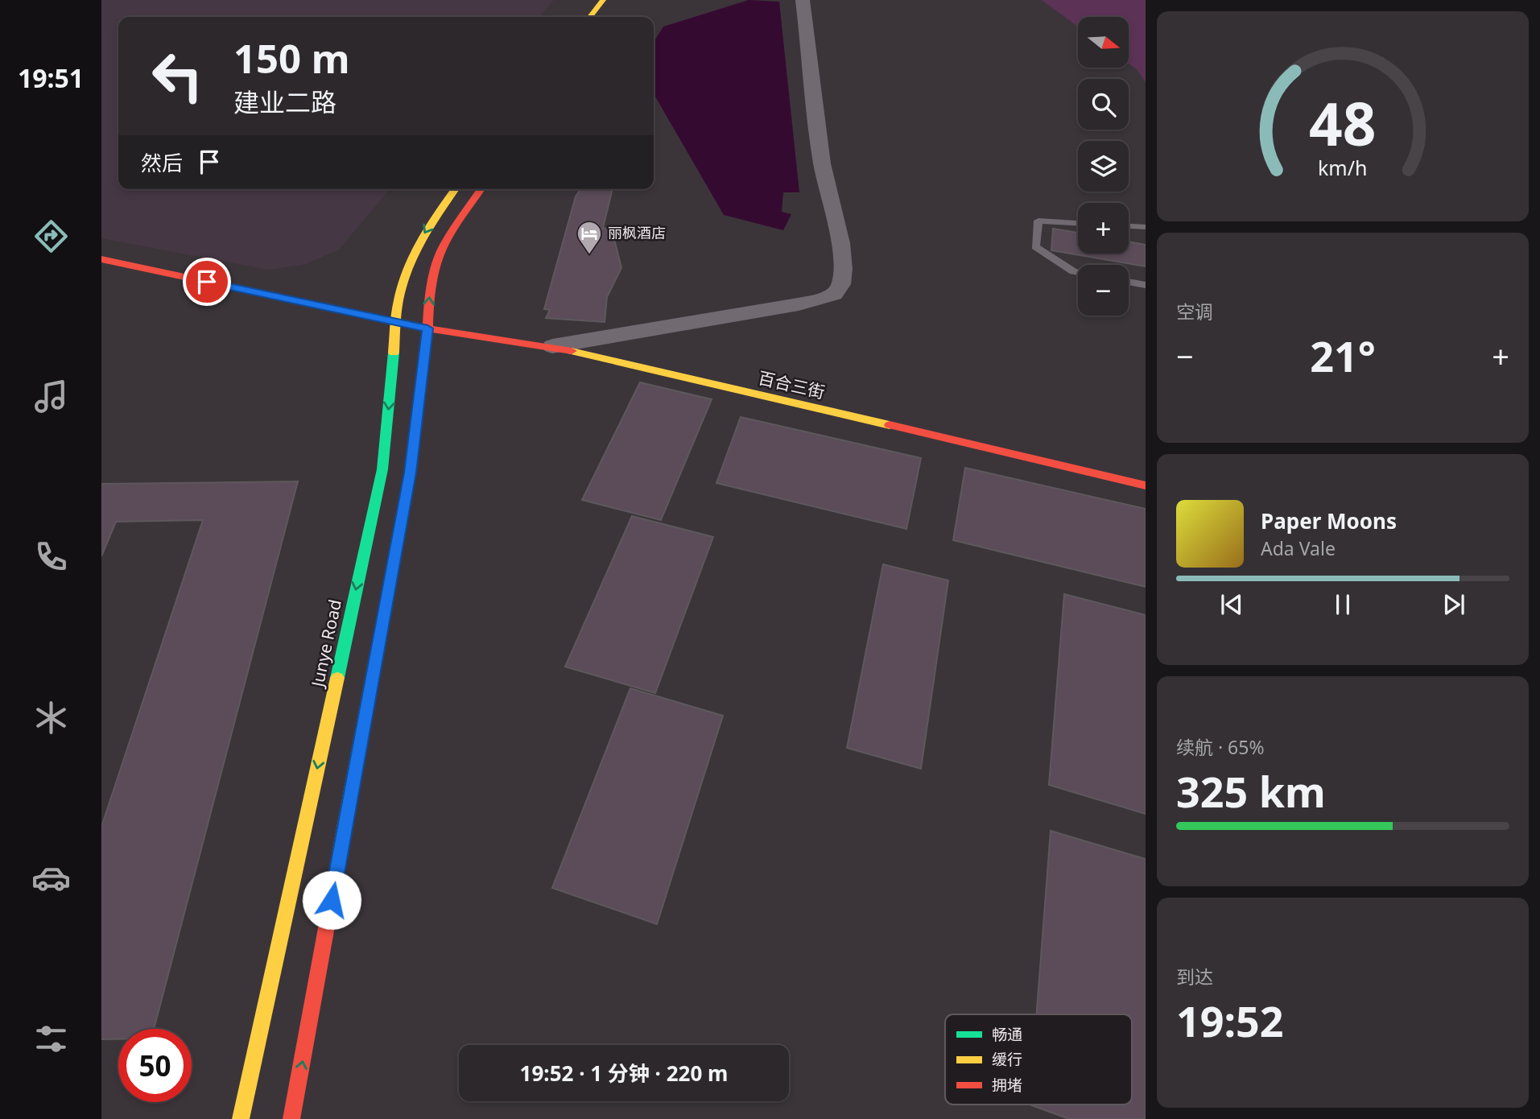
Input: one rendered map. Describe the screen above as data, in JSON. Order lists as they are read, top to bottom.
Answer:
{
  "streets": {
    "main road": ["百合三街", "Junye Road"]
  },
  "crossings": [
    ["百合三街", "Junye Road"]
  ],
  "places": {
    "hotel": ["丽枫酒店"]
  },
  "legend": ["畅通", "缓行", "拥堵"],
  "north": "right",
  "page": {
    "tabs": "19:51",
    "map_buttons": ["+", "−"],
    "turn": ["150 m", "建业二路"],
    "then": "然后",
    "tile": [
      "空调",
      ["续航 · 65%", "325 km"],
      ["到达", "19:52"]
    ],
    "heat": ["−", "21°", "+"],
    "song": ["Paper Moons", "Ada Vale"],
    "limit": "50",
    "trip": "19:52 · 1 分钟 · 220 m",
    "gauge": ["48", "km/h"]
  }
}
